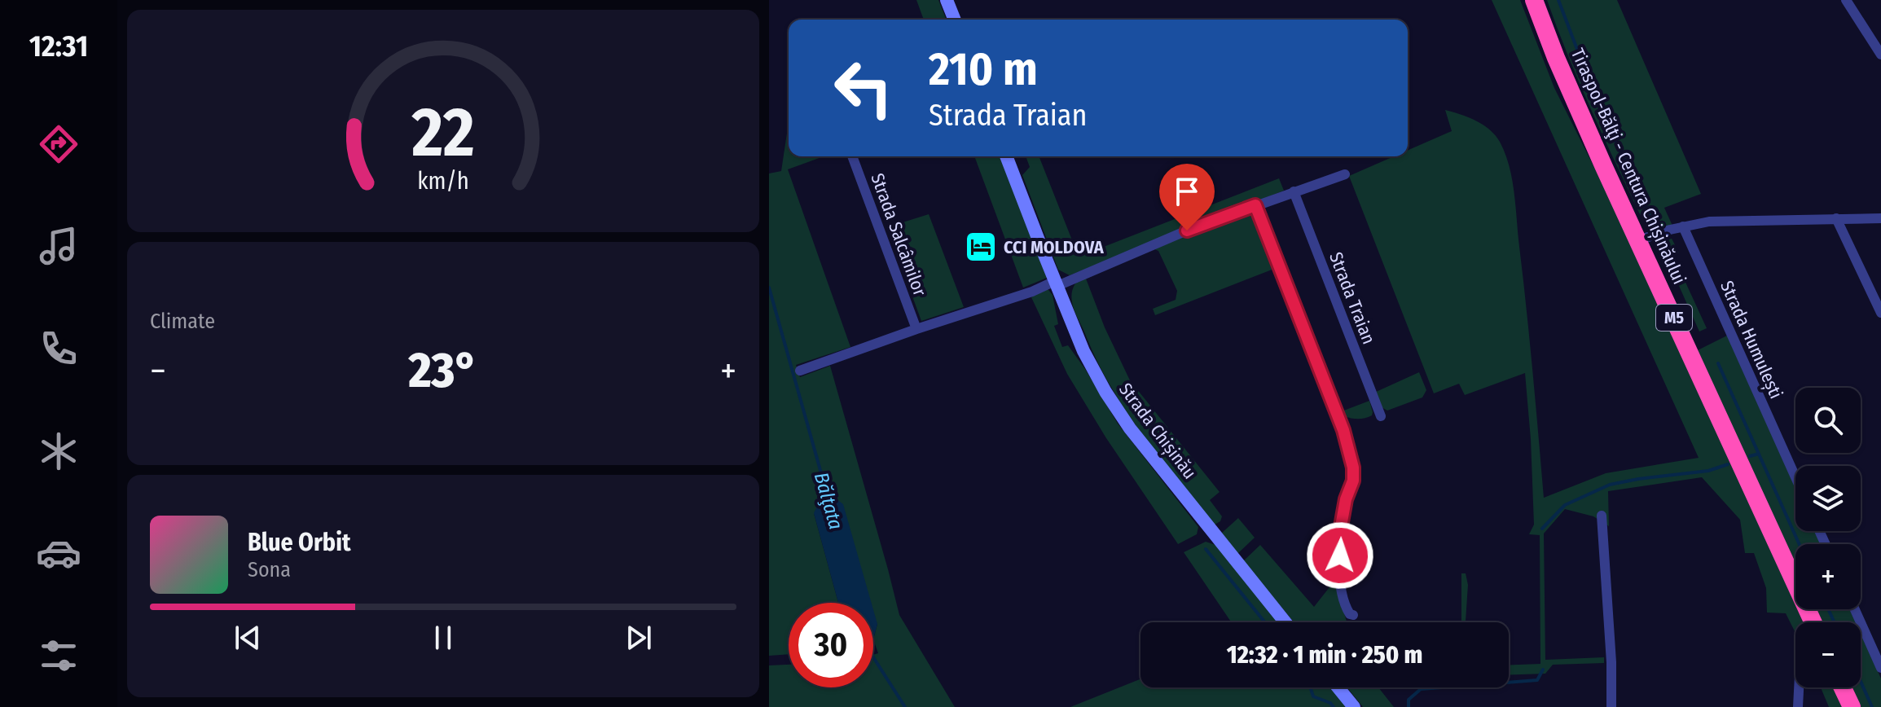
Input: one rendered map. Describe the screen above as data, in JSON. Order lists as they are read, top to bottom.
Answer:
{
  "streets": {
    "highway": ["Tiraspol-Bălţi - Centura Chișinăului", "M5"],
    "street": [
      "Strada Salcâmilor",
      "Strada Traian",
      "Strada Humulești",
      "Strada Chișinău"
    ]
  },
  "water": ["Bălţata"],
  "places": {
    "hotel": ["CCI MOLDOVA"]
  },
  "page": {
    "tabs": "12:31",
    "turn": ["210 m", "Strada Traian"],
    "tile": "Climate",
    "heat": ["−", "23°", "+"],
    "map_buttons": ["+", "−"],
    "song": ["Blue Orbit", "Sona"],
    "limit": "30",
    "trip": "12:32 · 1 min · 250 m",
    "gauge": ["22", "km/h"]
  }
}
